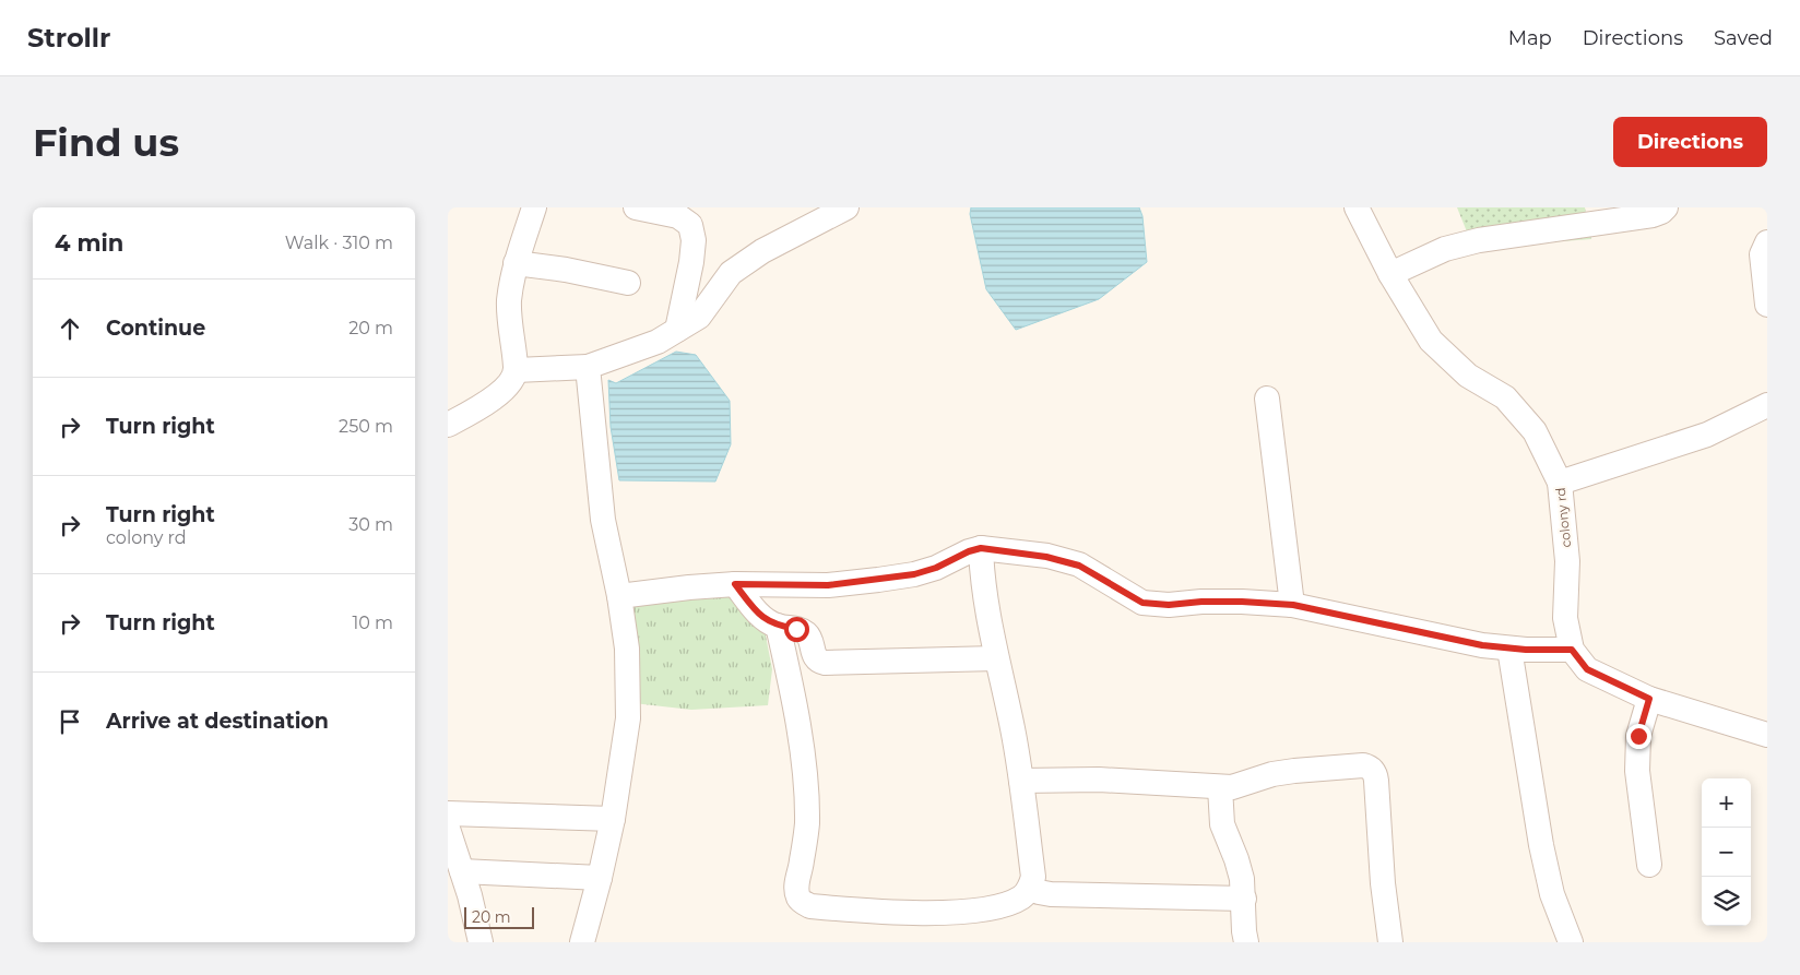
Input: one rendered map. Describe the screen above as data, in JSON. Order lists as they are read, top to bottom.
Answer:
{
  "streets": {
    "street": ["colony rd"]
  },
  "scale_bar": "20 m",
  "page": {
    "header": "Strollr",
    "nav": ["Map", "Directions", "Saved"],
    "buttons": "Directions",
    "title": "Find us",
    "heading": ["4 min", "Walk · 310 m"],
    "list": [
      ["Continue", "20 m"],
      ["Turn right", "250 m"],
      ["Turn right", "colony rd", "30 m"],
      ["Turn right", "10 m"],
      "Arrive at destination"
    ],
    "map_buttons": ["+", "−"],
    "scale": "20 m"
  }
}
